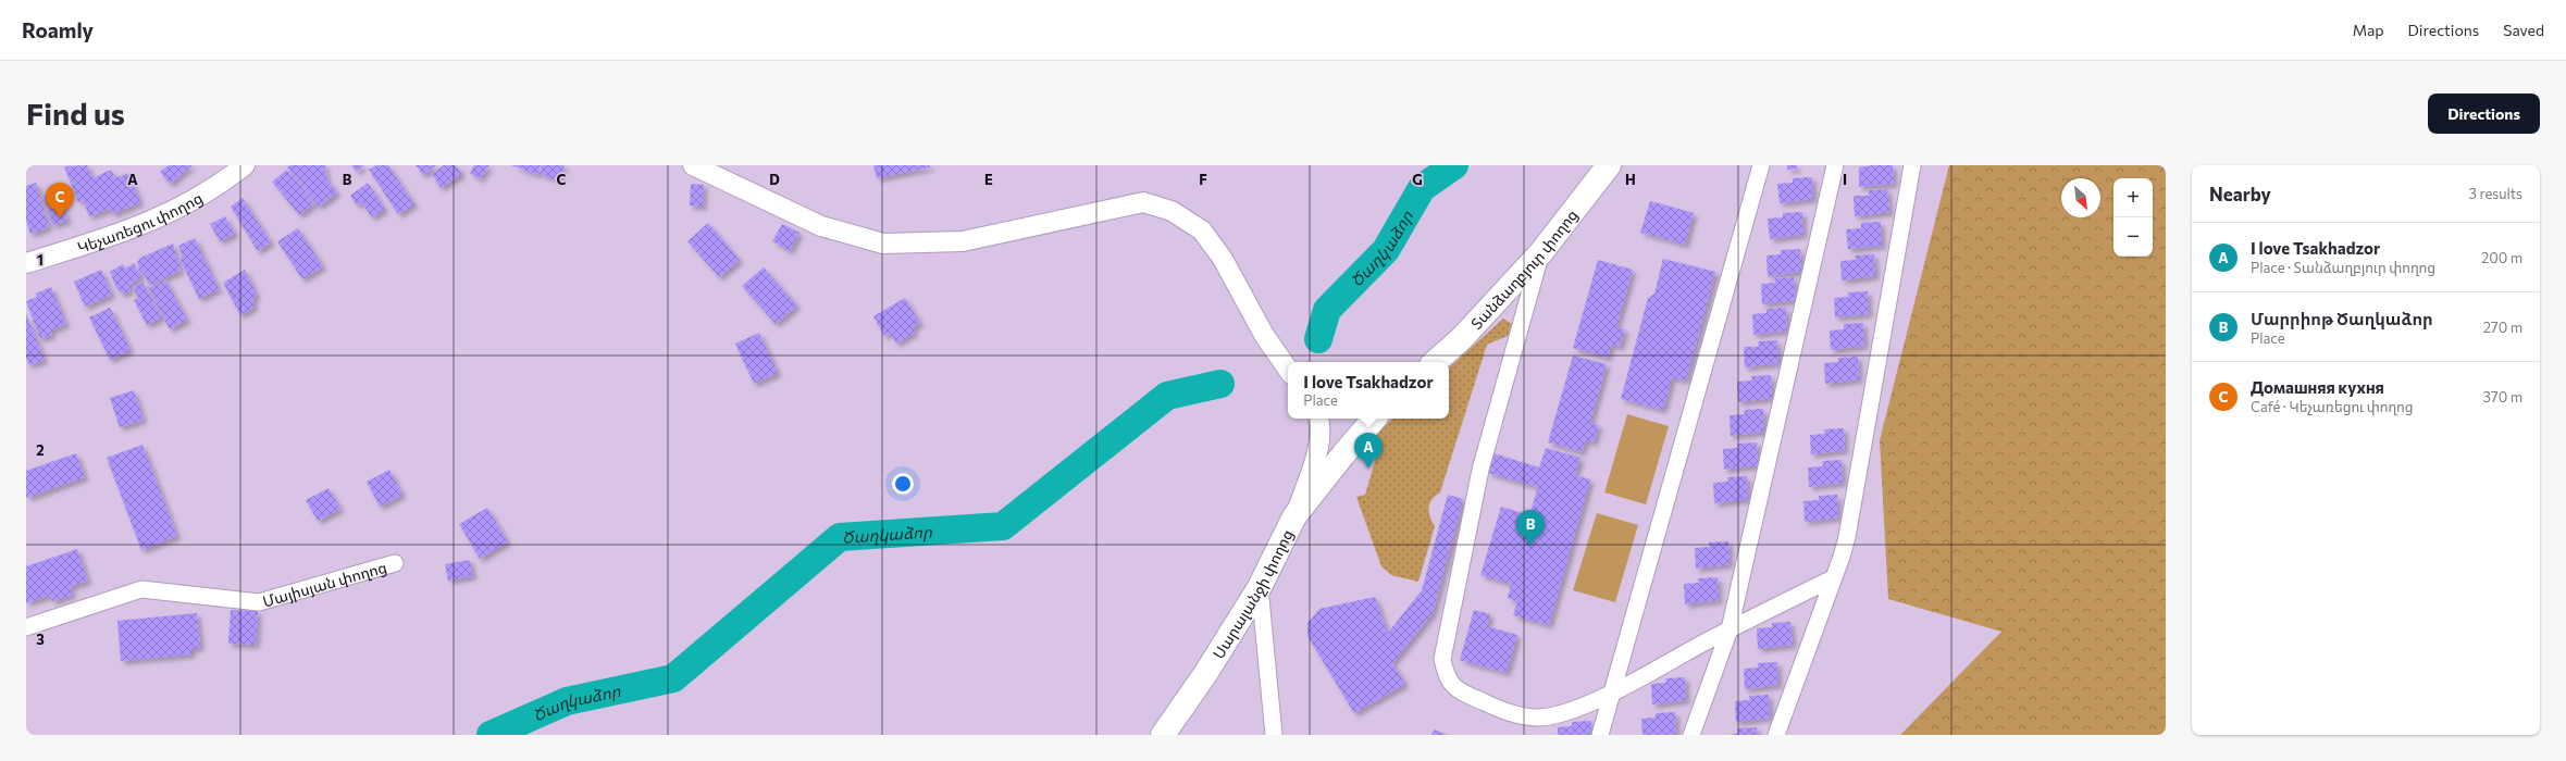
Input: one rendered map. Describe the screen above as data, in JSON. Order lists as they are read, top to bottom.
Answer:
{
  "streets": {
    "main road": ["Տանձաղբյուր փողոց", "Սարալանջի փողոց"],
    "street": ["Կեչառեցու փողոց", "Մայիսյան փողոց"]
  },
  "water": ["Ծաղկաձոր"],
  "north": "bottom right",
  "page": {
    "header": "Roamly",
    "nav": ["Map", "Directions", "Saved"],
    "buttons": "Directions",
    "title": "Find us",
    "heading": ["Nearby", "3 results"],
    "map_buttons": ["+", "−"],
    "pins": ["C", "A", "B"],
    "list": [
      {
        "mark": "A",
        "name": "I love Tsakhadzor",
        "note": "Place · Տանձաղբյուր փողոց",
        "value": "200 m"
      },
      {
        "mark": "B",
        "name": "Մարրիոթ Ծաղկաձոր",
        "note": "Place",
        "value": "270 m"
      },
      {
        "mark": "C",
        "name": "Домашняя кухня",
        "note": "Café · Կեչառեցու փողոց",
        "value": "370 m"
      }
    ],
    "popup": ["I love Tsakhadzor", "Place"]
  },
  "grid": {
    "columns": [
      "A",
      "B",
      "C",
      "D",
      "E",
      "F",
      "G",
      "H",
      "I"
    ],
    "rows": ["1", "2", "3"]
  }
}
